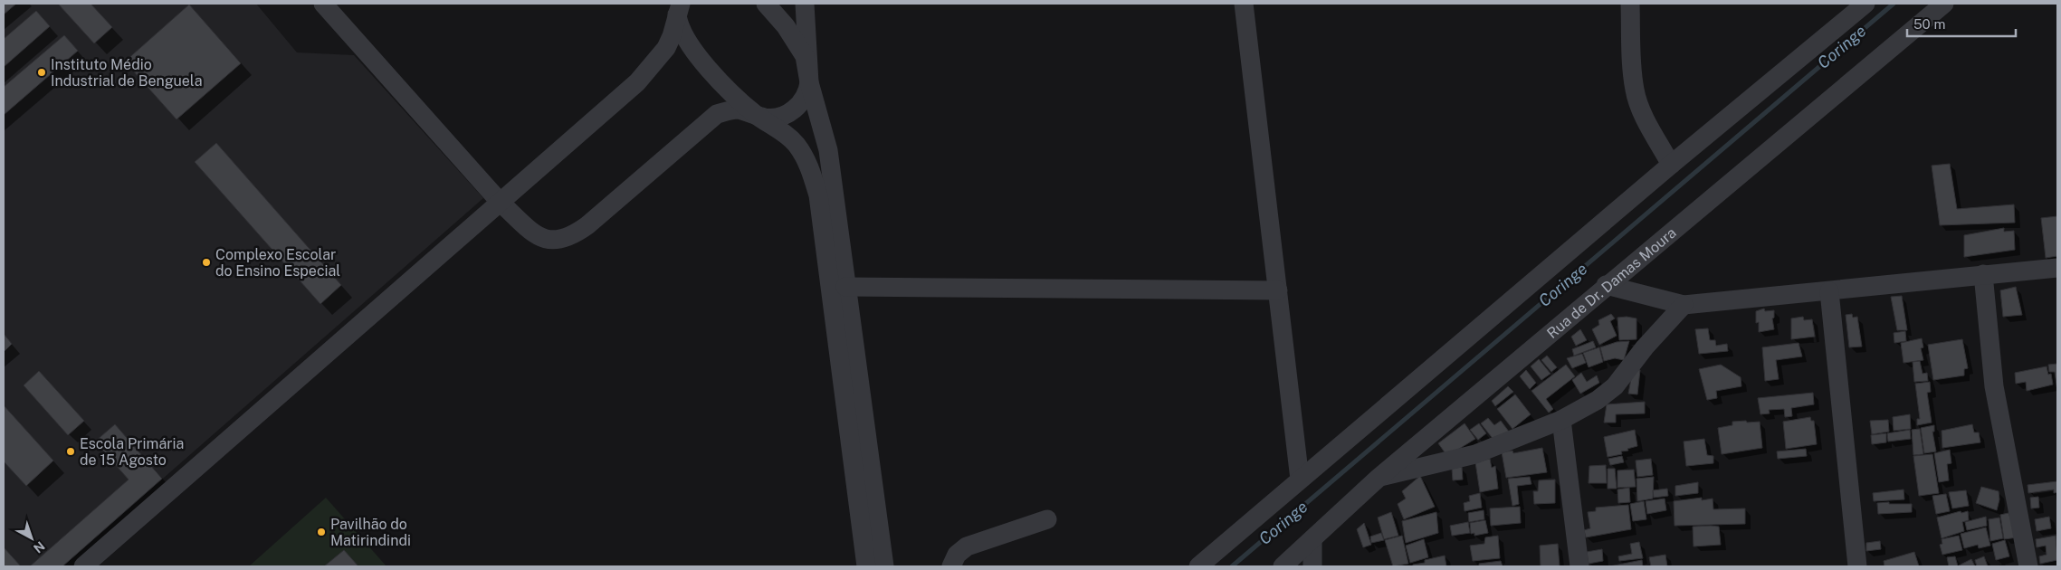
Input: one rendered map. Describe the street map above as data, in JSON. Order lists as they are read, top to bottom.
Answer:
{
  "streets": {
    "street": ["Rua de Dr. Damas Moura"]
  },
  "water": ["Coringe"],
  "places": [
    "Instituto Médio Industrial de Benguela",
    "Complexo Escolar do Ensino Especial",
    "Escola Primária de 15 Agosto",
    "Pavilhão do Matirindindi"
  ],
  "scale_bar": "50 m",
  "north": "bottom right"
}
